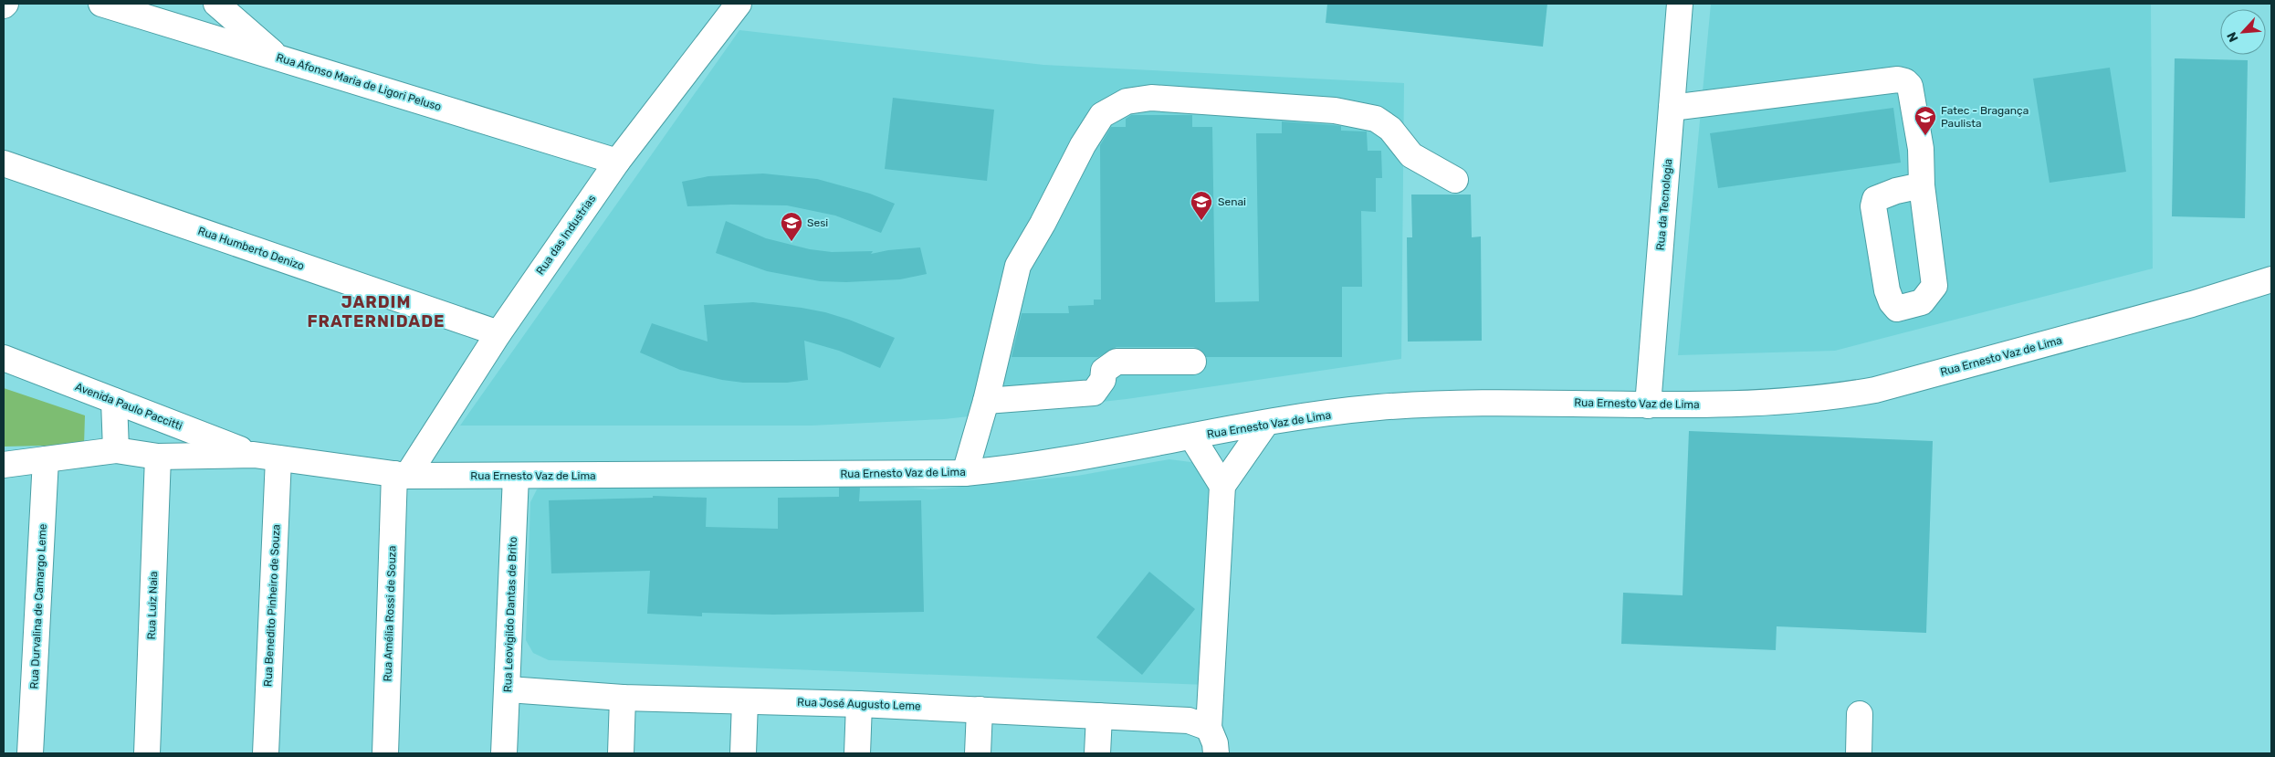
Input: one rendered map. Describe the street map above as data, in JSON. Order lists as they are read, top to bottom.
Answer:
{
  "streets": {
    "street": [
      "Rua Afonso Maria de Ligori Peluso",
      "Rua da Tecnologia",
      "Rua das Industrias",
      "Rua Humberto Denizo",
      "Rua Ernesto Vaz de Lima",
      "Avenida Paulo Paccitti",
      "Rua Luiz Naia",
      "Rua Benedito Pinheiro de Souza",
      "Rua Durvalina de Camargo Leme",
      "Rua Amélia Rossi de Souza",
      "Rua Leovigildo Dantas de Brito",
      "Rua José Augusto Leme"
    ]
  },
  "crossings": [
    ["Rua Afonso Maria de Ligori Peluso", "Rua das Industrias"],
    ["Rua da Tecnologia", "Rua Ernesto Vaz de Lima"],
    ["Rua das Industrias", "Rua Humberto Denizo"],
    ["Rua das Industrias", "Rua Ernesto Vaz de Lima"],
    ["Rua das Industrias", "Rua Amélia Rossi de Souza"],
    ["Rua Ernesto Vaz de Lima", "Avenida Paulo Paccitti"],
    ["Rua Ernesto Vaz de Lima", "Rua Benedito Pinheiro de Souza"],
    ["Rua Ernesto Vaz de Lima", "Rua Amélia Rossi de Souza"],
    ["Rua Ernesto Vaz de Lima", "Rua Leovigildo Dantas de Brito"],
    ["Rua Leovigildo Dantas de Brito", "Rua José Augusto Leme"]
  ],
  "districts": ["JARDIM FRATERNIDADE"],
  "places": {
    "school or university": ["Fatec - Bragança Paulista", "Senai", "Sesi"]
  },
  "north": "bottom left"
}
